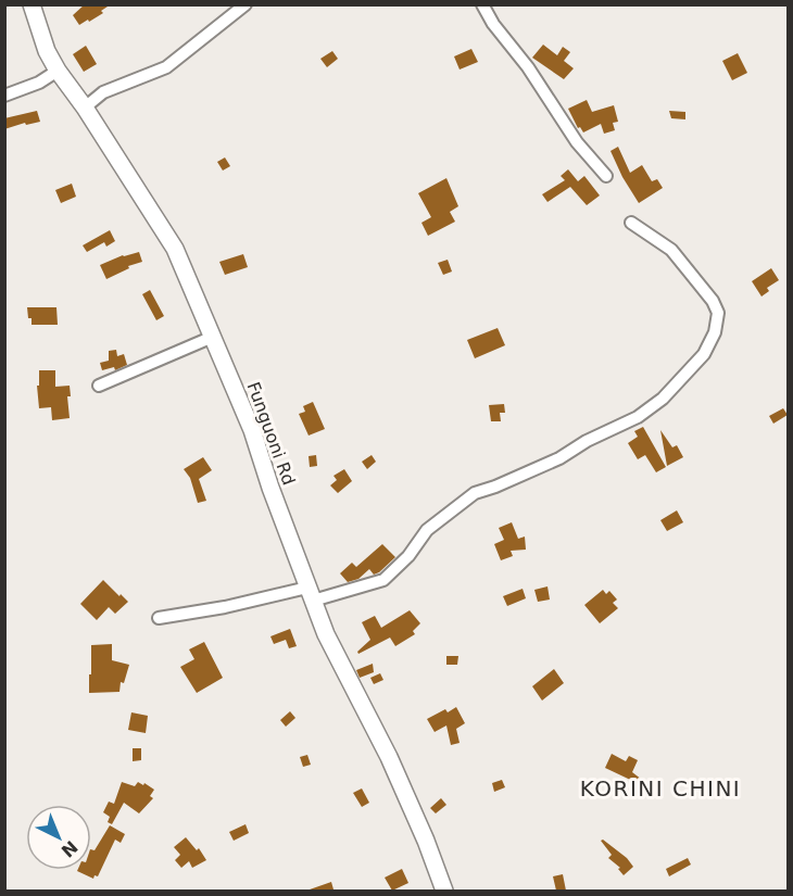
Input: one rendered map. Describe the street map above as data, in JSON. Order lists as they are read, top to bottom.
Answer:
{
  "streets": {
    "street": ["Funguoni Rd"]
  },
  "districts": ["KORINI CHINI"],
  "north": "bottom right"
}
